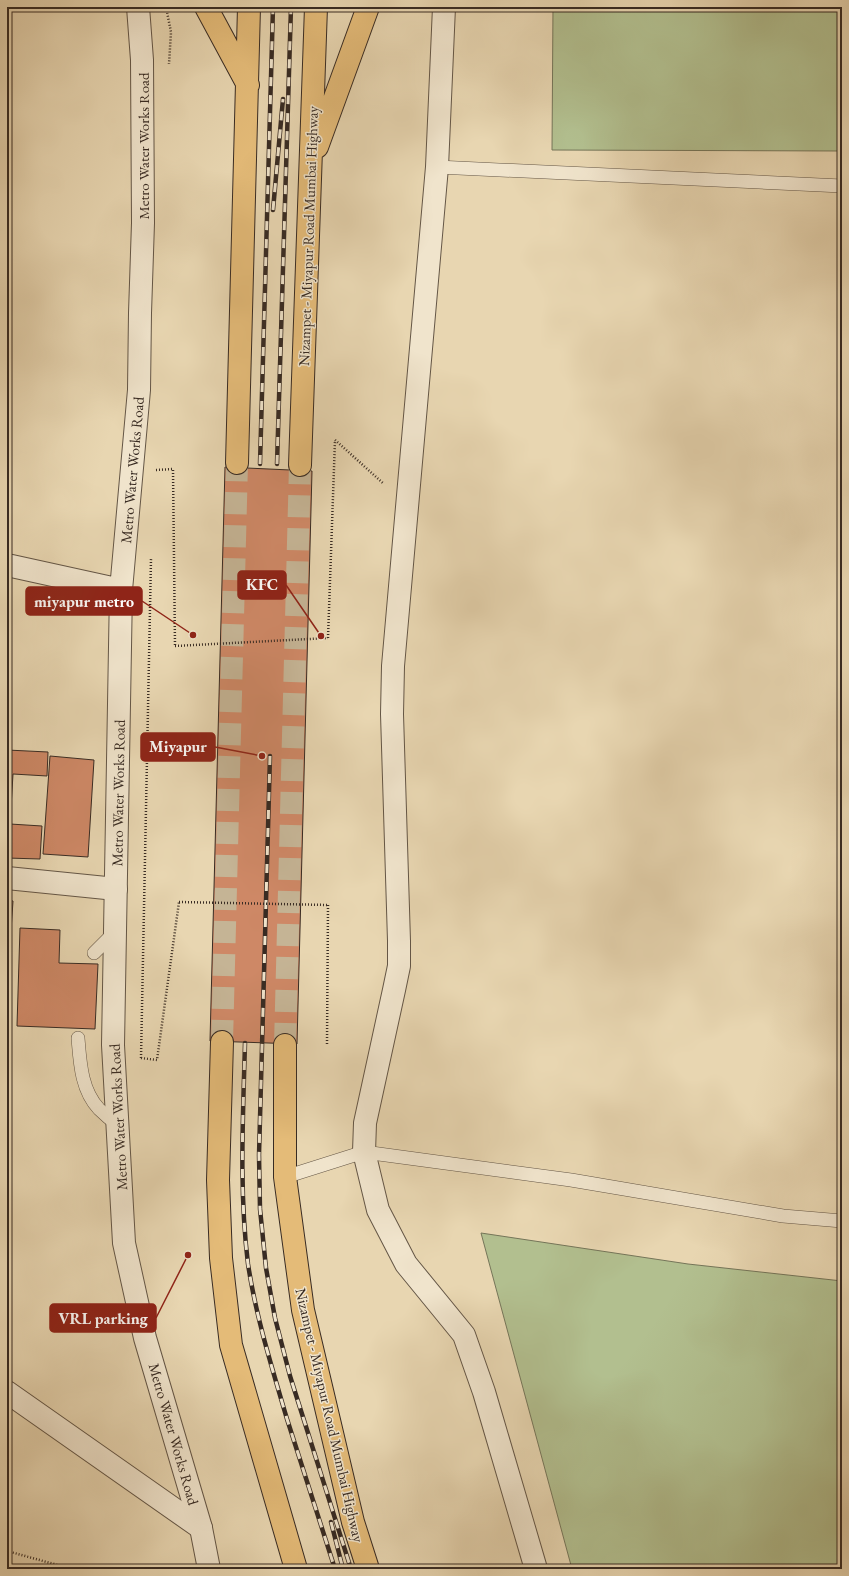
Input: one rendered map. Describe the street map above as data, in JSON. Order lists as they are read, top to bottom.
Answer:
{
  "streets": {
    "highway": ["Nizampet - Miyapur Road Mumbai Highway"],
    "street": ["Metro Water Works Road"]
  },
  "places": [
    "miyapur metro",
    "KFC",
    "Miyapur",
    "VRL parking"
  ]
}
